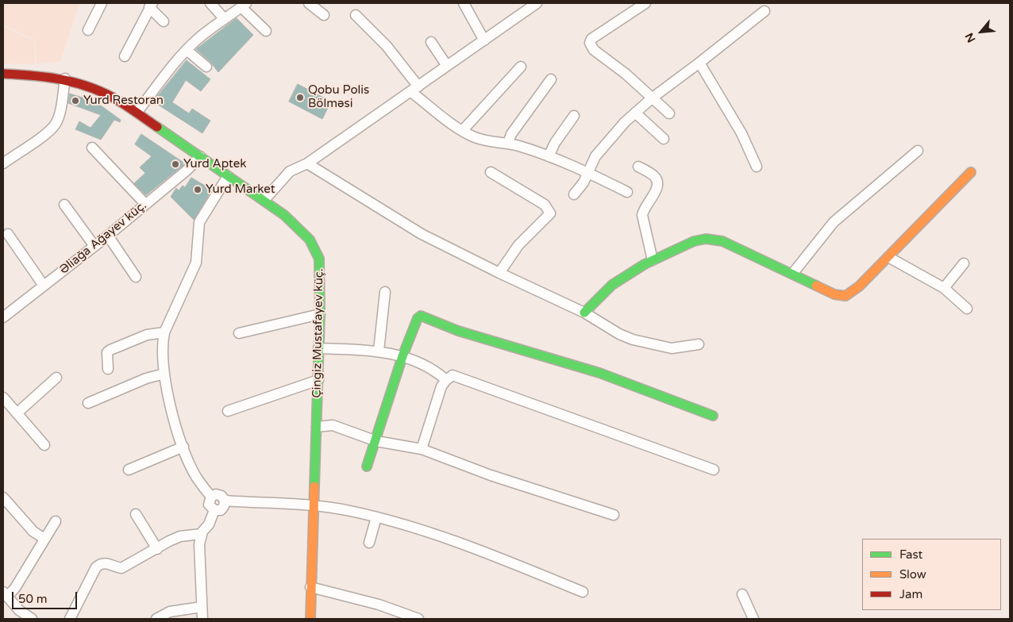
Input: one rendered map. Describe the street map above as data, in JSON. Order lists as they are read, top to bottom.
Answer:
{
  "streets": {
    "street": ["Əliağa Ağayev küç.", "Çingiz Mustafayev küç."]
  },
  "crossings": [
    ["Əliağa Ağayev küç.", "Çingiz Mustafayev küç."]
  ],
  "places": [
    "Qobu Polis Bölməsi",
    "Yurd Restoran",
    "Yurd Aptek",
    "Yurd Market"
  ],
  "legend": ["Fast", "Slow", "Jam"],
  "scale_bar": "50 m",
  "north": "bottom left"
}
